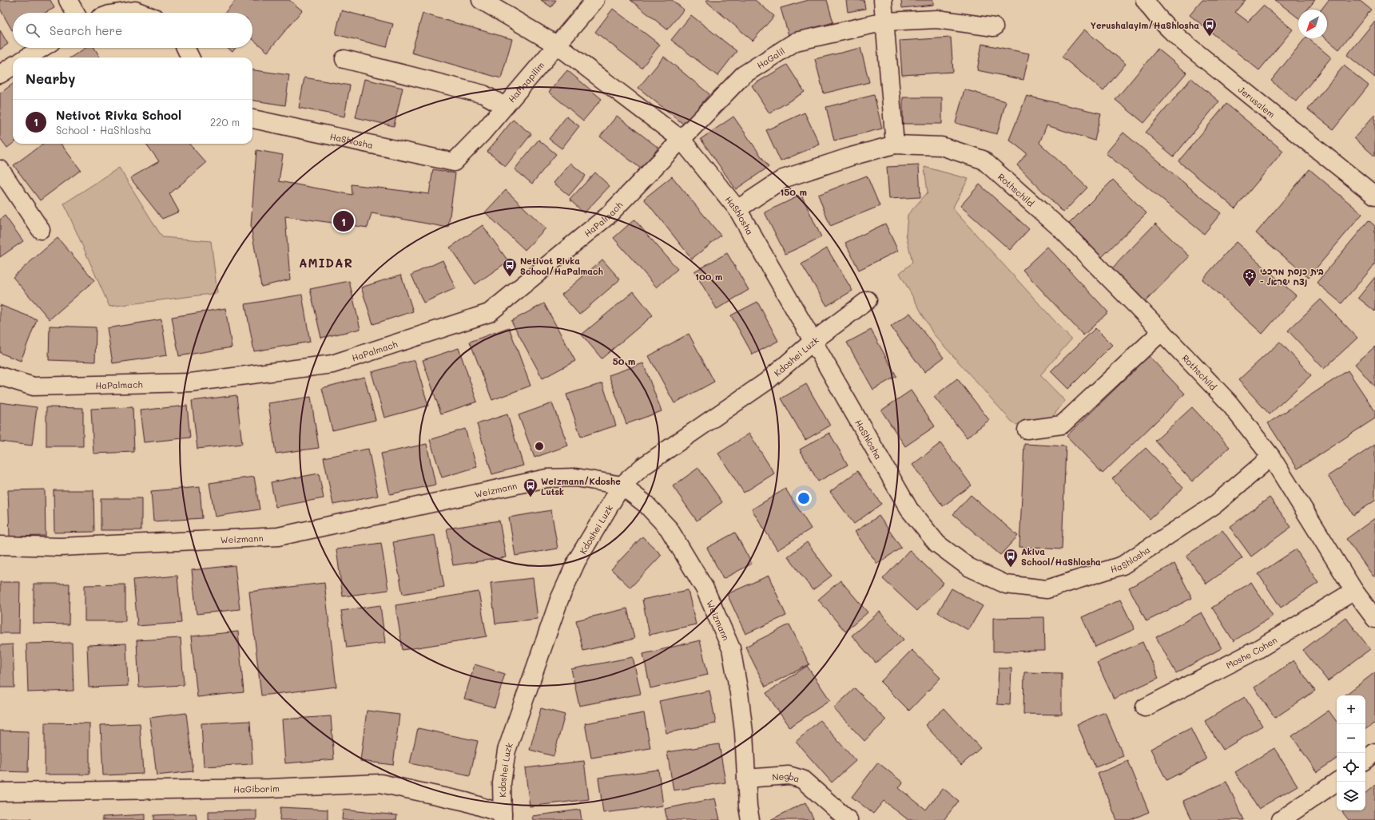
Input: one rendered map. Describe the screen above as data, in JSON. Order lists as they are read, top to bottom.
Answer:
{
  "streets": {
    "street": [
      "HaGalil",
      "HaMaapilim",
      "Jerusalem",
      "HaShlosha",
      "Rothschild",
      "HaPalmach",
      "Kdoshei Luzk",
      "Weizmann",
      "Moshe Cohen",
      "Negba",
      "HaGiborim"
    ]
  },
  "crossings": [
    ["HaGalil", "HaShlosha"],
    ["HaGalil", "HaPalmach"],
    ["HaMaapilim", "HaShlosha"],
    ["HaShlosha", "Rothschild"],
    ["HaShlosha", "HaPalmach"],
    ["HaShlosha", "Kdoshei Luzk"],
    ["Rothschild", "Moshe Cohen"],
    ["Kdoshei Luzk", "Weizmann"],
    ["Kdoshei Luzk", "HaGiborim"],
    ["Weizmann", "Negba"]
  ],
  "districts": ["AMIDAR"],
  "places": {
    "bus stop": [
      "Yerushalayim/HaShlosha",
      "Netivot Rivka School/HaPalmach",
      "Weizmann/Kdoshe Lutsk",
      "Akiva School/HaShlosha"
    ],
    "synagogue": ["בית כנסת מרכזי - נצח ישראל"]
  },
  "north": "bottom left",
  "page": {
    "search": "Search here",
    "heading": "Nearby",
    "list": [
      {
        "mark": "1",
        "name": "Netivot Rivka School",
        "note": "School · HaShlosha",
        "value": "220 m"
      }
    ],
    "pins": "1",
    "map_buttons": ["+", "−"]
  },
  "rings": ["150 m", "100 m", "50 m"]
}
